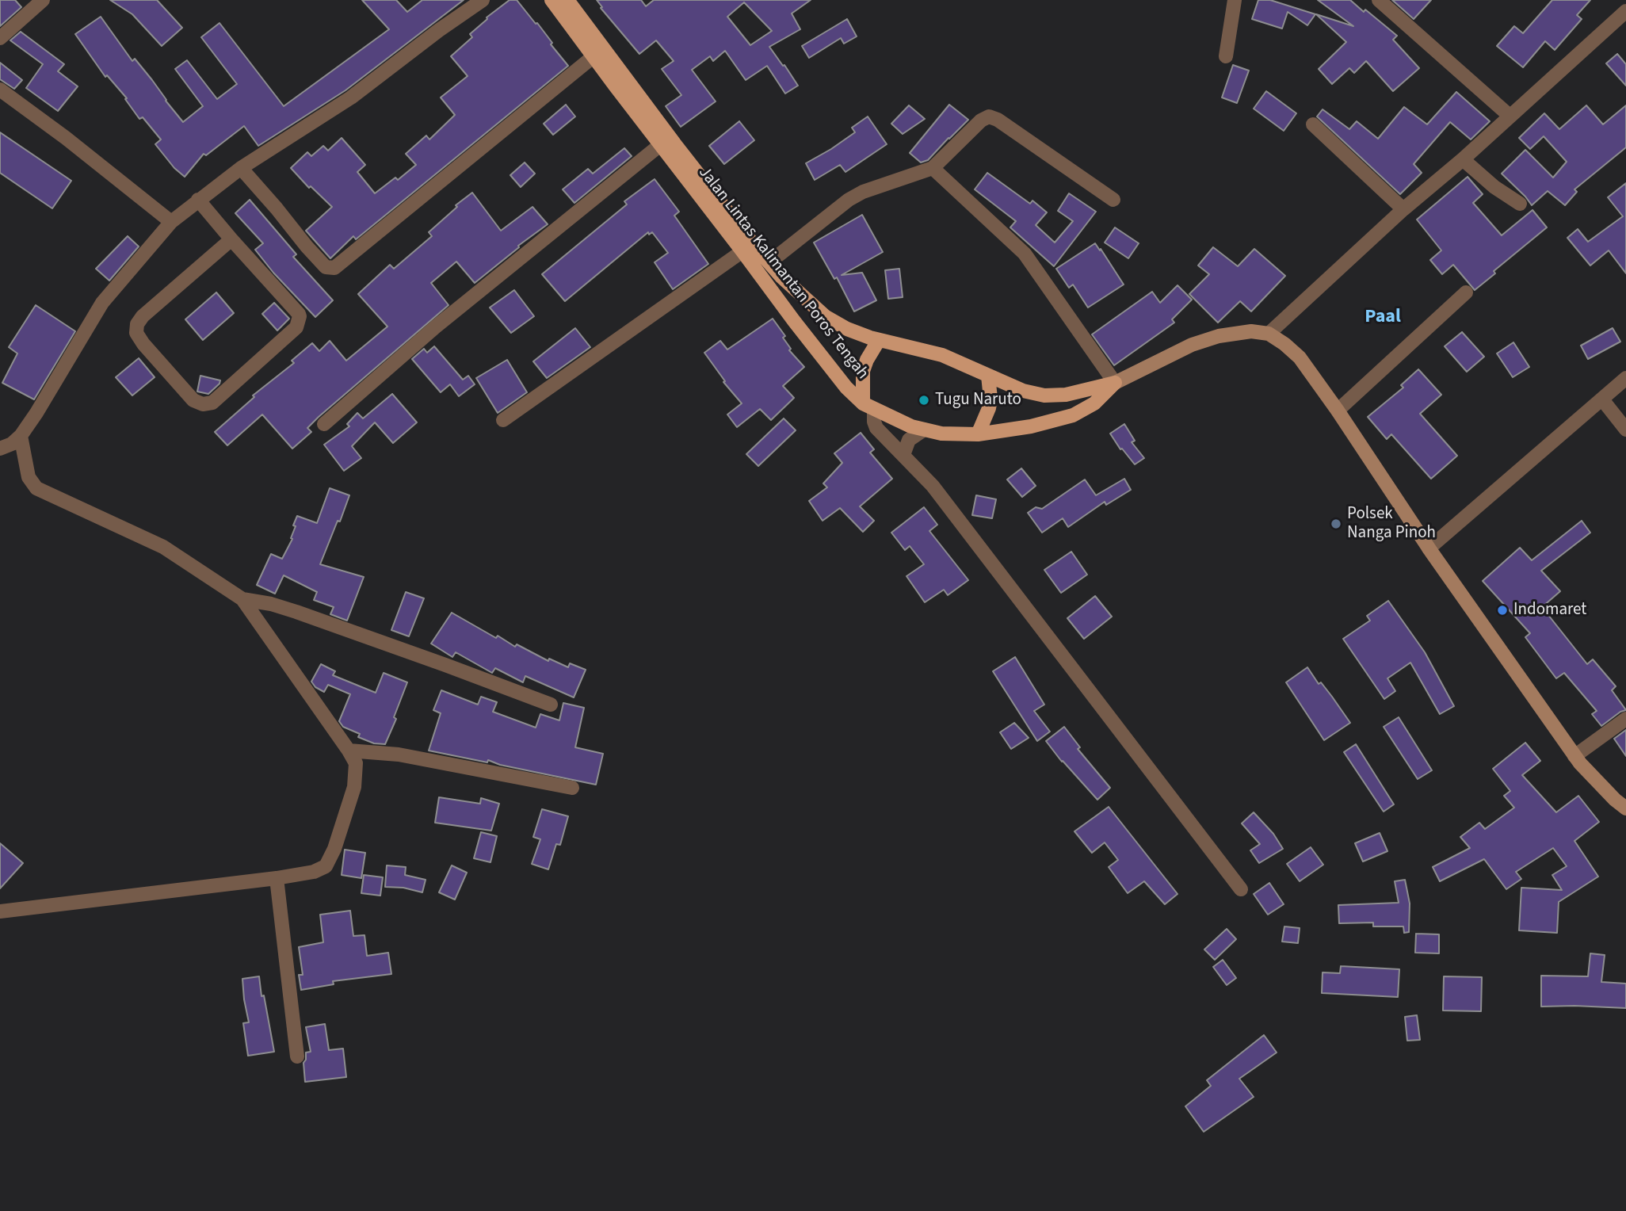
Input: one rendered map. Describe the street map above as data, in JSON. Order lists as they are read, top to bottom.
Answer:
{
  "streets": {
    "main road": ["Jalan Lintas Kalimantan Poros Tengah"]
  },
  "districts": ["Paal"],
  "places": ["Tugu Naruto", "Polsek Nanga Pinoh", "Indomaret"]
}
